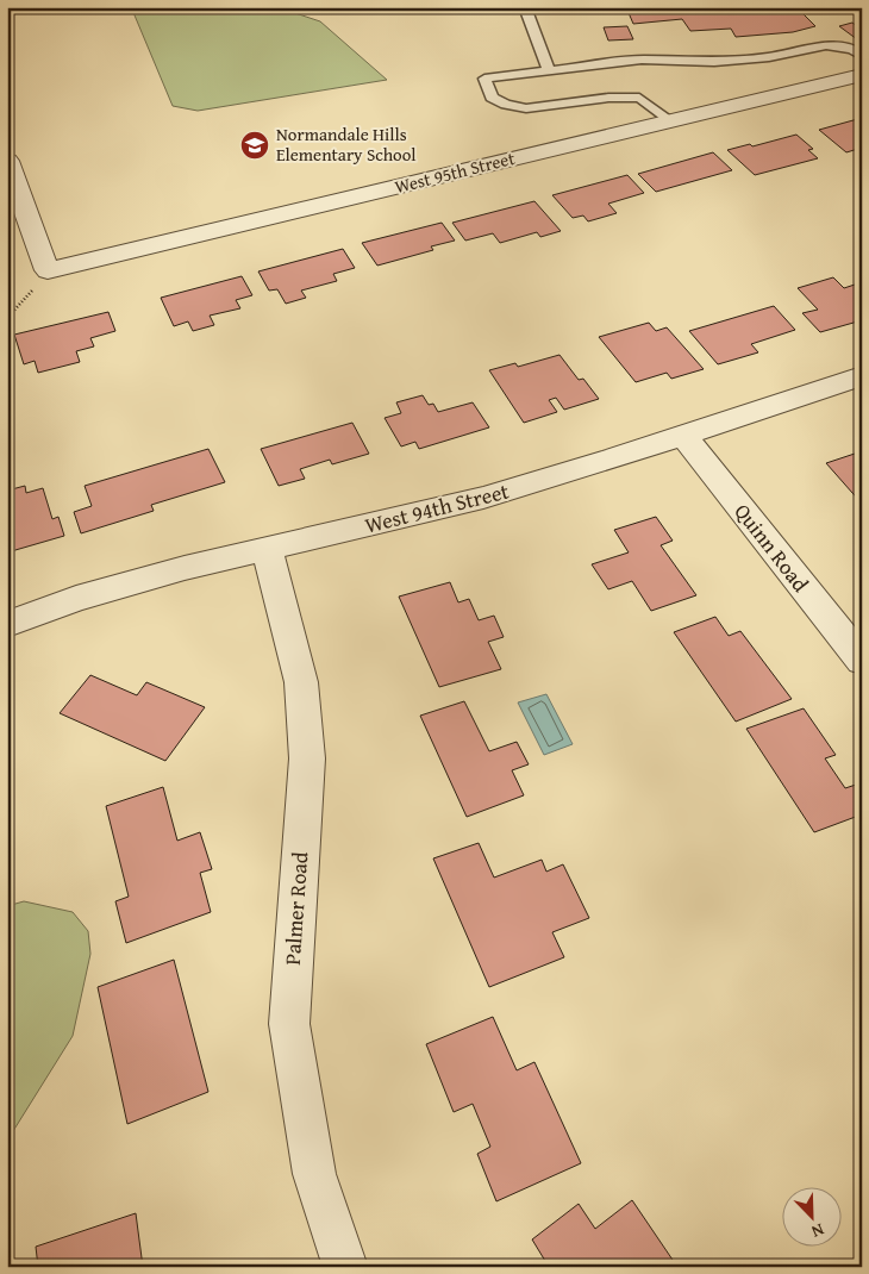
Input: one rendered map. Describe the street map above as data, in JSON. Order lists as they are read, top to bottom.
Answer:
{
  "streets": {
    "street": [
      "West 95th Street",
      "West 94th Street",
      "Quinn Road",
      "Palmer Road"
    ]
  },
  "crossings": [
    ["West 94th Street", "Quinn Road"],
    ["West 94th Street", "Palmer Road"]
  ],
  "places": {
    "school or university": ["Normandale Hills Elementary School"]
  },
  "north": "bottom right"
}
